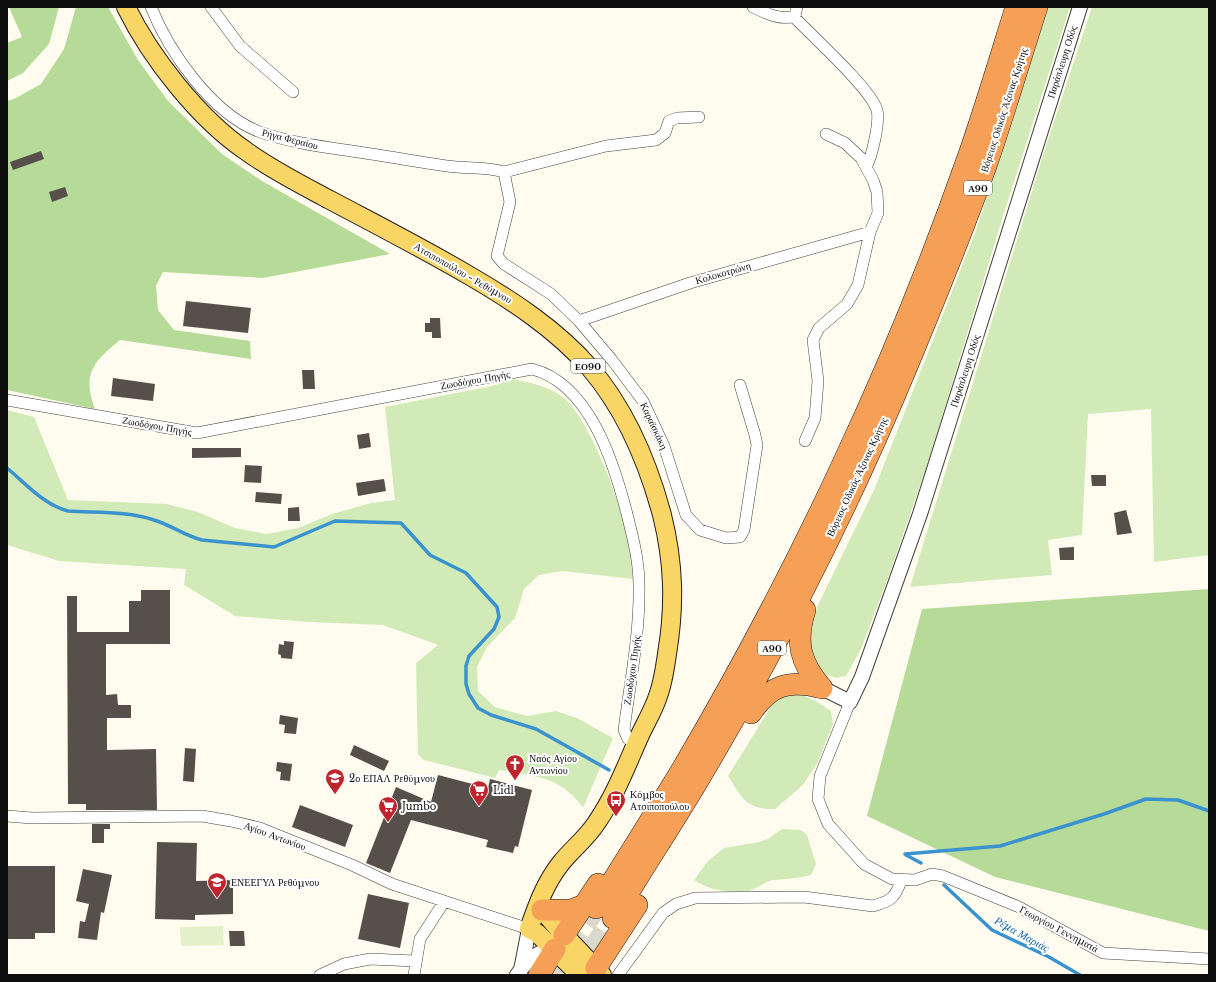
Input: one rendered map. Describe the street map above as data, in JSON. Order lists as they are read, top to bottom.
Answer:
{
  "streets": {
    "highway": ["Βόρειος Οδικός Άξονας Κρήτης", "Α90"],
    "main road": ["Ατσιποπούλου - Ρεθύμνου", "ΕΟ90"],
    "street": [
      "Παράπλευρη Οδός",
      "Ρήγα Φεραίου",
      "Κολοκοτρώνη",
      "Ζωοδόχου Πηγής",
      "Καραϊσκάκη",
      "Αγίου Αντωνίου",
      "Γεωργίου Γεννηματά"
    ]
  },
  "crossings": [
    ["Ρήγα Φεραίου", "Καραϊσκάκη"],
    ["Ατσιποπούλου - Ρεθύμνου", "Ζωοδόχου Πηγής"],
    ["Ατσιποπούλου - Ρεθύμνου", "Αγίου Αντωνίου"],
    ["Κολοκοτρώνη", "Καραϊσκάκη"]
  ],
  "water": ["Ρέμα Μαριάς"],
  "places": {
    "church": ["Ναός Αγίου Αντωνίου"],
    "school or university": ["2ο ΕΠΑΛ Ρεθύμνου", "ΕΝΕΕΓΥΛ Ρεθύμνου"],
    "supermarket": ["Lidl", "Jumbo"],
    "bus stop": ["Κόμβος Ατσιποπούλου"]
  }
}
